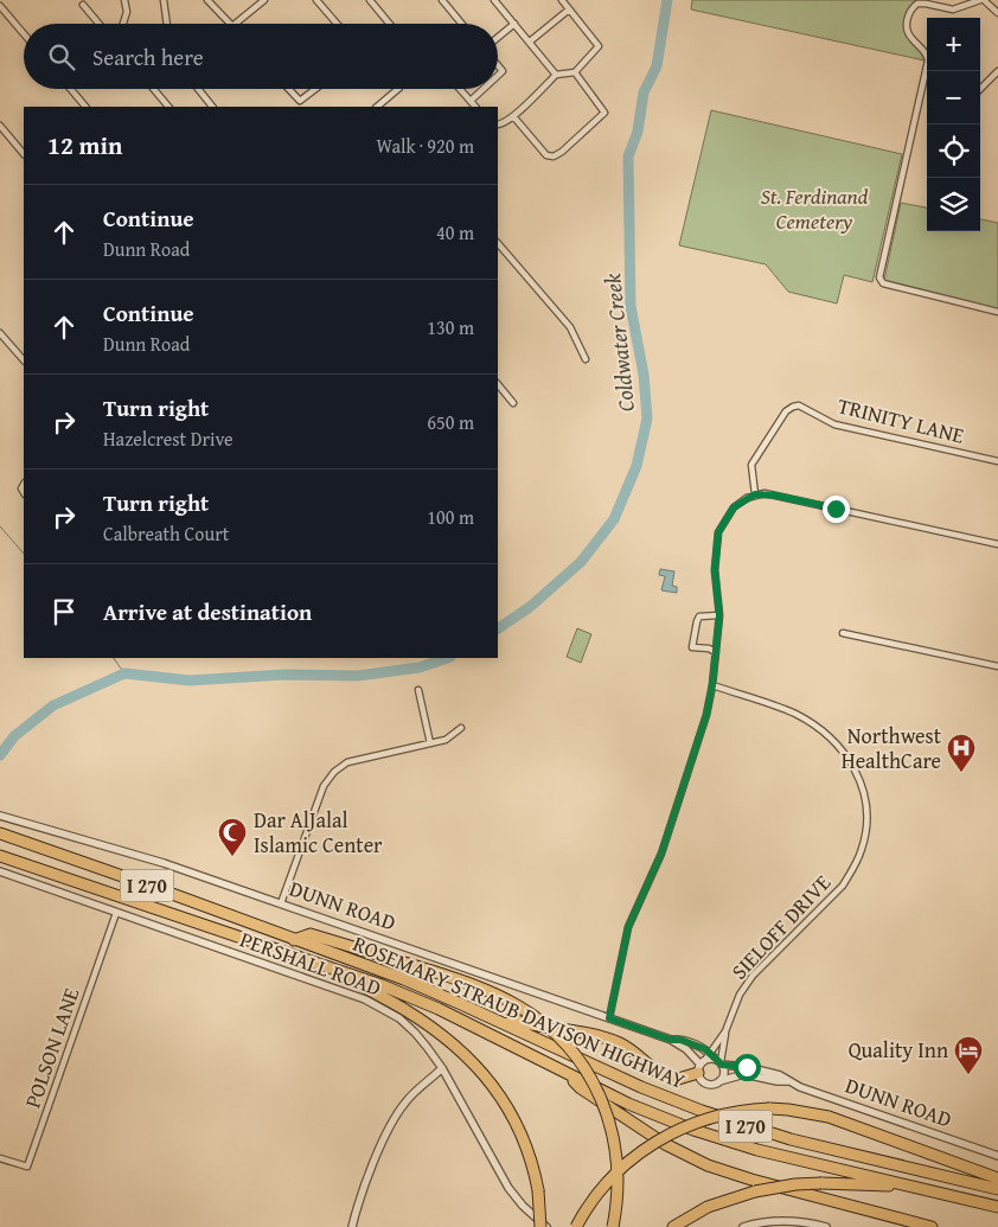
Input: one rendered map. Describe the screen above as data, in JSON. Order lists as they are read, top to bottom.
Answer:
{
  "streets": {
    "highway": ["I 270", "ROSEMARY STRAUB DAVISON HIGHWAY"],
    "street": [
      "TRINITY LANE",
      "DUNN ROAD",
      "SIELOFF DRIVE",
      "PERSHALL ROAD",
      "POLSON LANE"
    ]
  },
  "crossings": [
    ["DUNN ROAD", "SIELOFF DRIVE"],
    ["PERSHALL ROAD", "POLSON LANE"]
  ],
  "water": ["Coldwater Creek"],
  "parks": ["St. Ferdinand Cemetery"],
  "places": {
    "hospital": ["Northwest HealthCare"],
    "mosque": ["Dar AlJalal Islamic Center"],
    "hotel": ["Quality Inn"]
  },
  "page": {
    "map_buttons": ["+", "−"],
    "search": "Search here",
    "heading": ["12 min", "Walk · 920 m"],
    "list": [
      ["Continue", "Dunn Road", "40 m"],
      ["Continue", "Dunn Road", "130 m"],
      ["Turn right", "Hazelcrest Drive", "650 m"],
      ["Turn right", "Calbreath Court", "100 m"],
      "Arrive at destination"
    ]
  }
}
